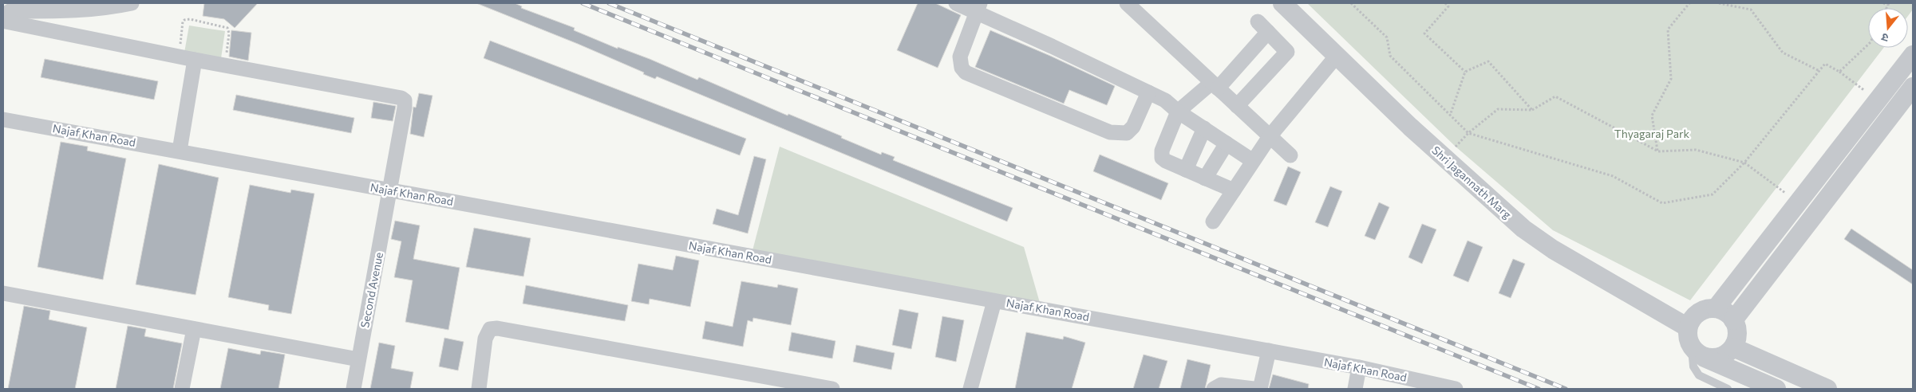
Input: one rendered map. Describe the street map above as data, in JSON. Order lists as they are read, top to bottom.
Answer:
{
  "streets": {
    "street": ["Najaf Khan Road", "Shri Jagannath Marg", "Second Avenue"]
  },
  "crossings": [
    ["Najaf Khan Road", "Second Avenue"]
  ],
  "parks": ["Thyagaraj Park"],
  "north": "bottom"
}
